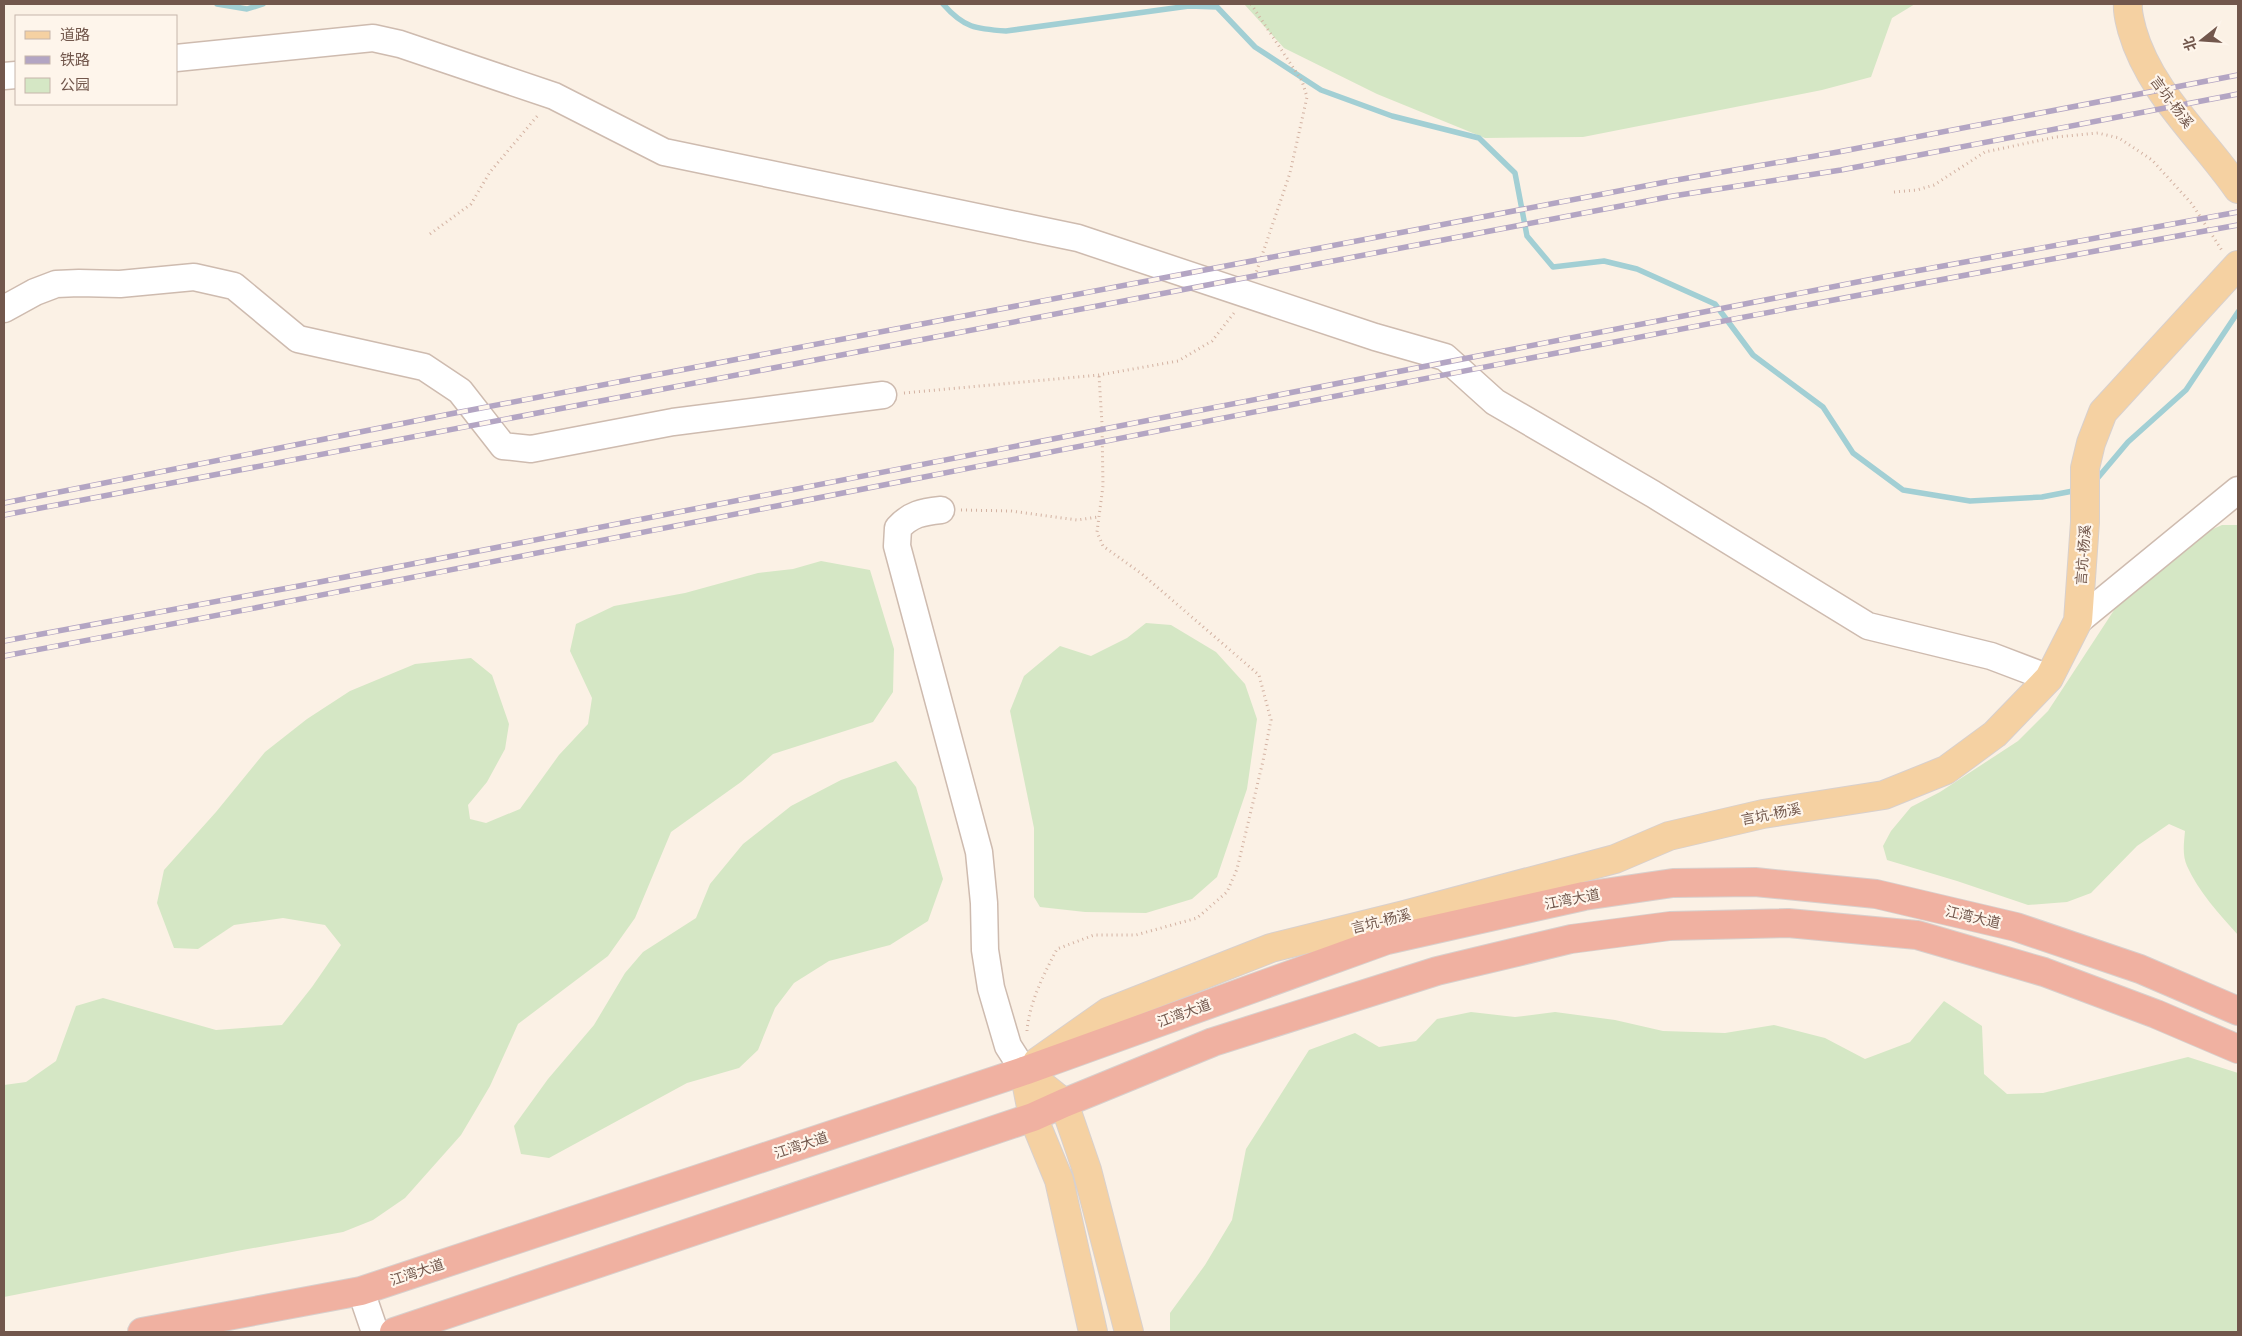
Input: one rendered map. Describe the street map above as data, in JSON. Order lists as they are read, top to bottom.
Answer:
{
  "streets": {
    "highway": ["江湾大道"],
    "main road": ["言坑-杨溪"]
  },
  "crossings": [
    ["言坑-杨溪", "江湾大道"]
  ],
  "legend": ["道路", "铁路", "公园"],
  "north": "left"
}
